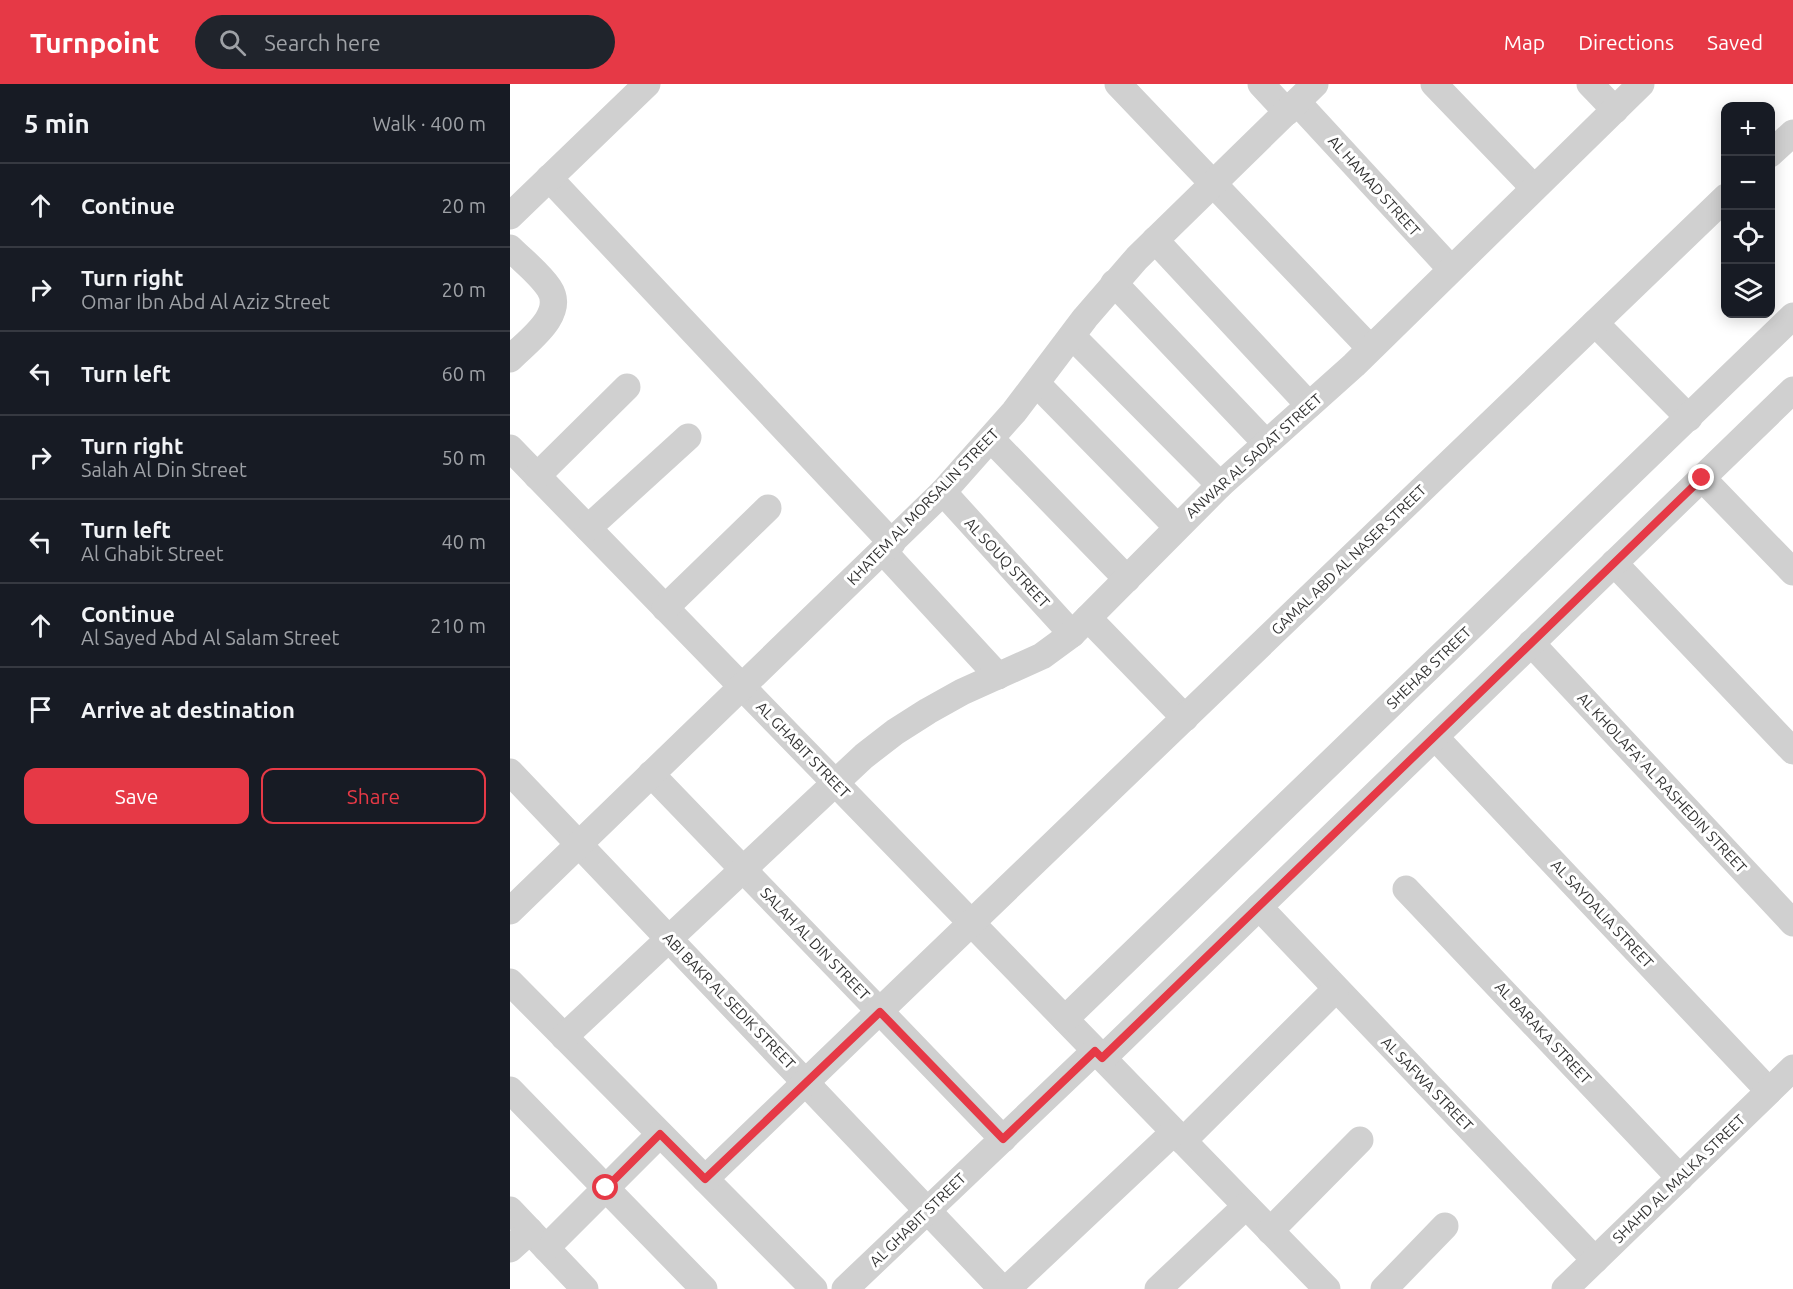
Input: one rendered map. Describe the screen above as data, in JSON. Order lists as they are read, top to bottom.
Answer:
{
  "streets": {
    "street": [
      "AL HAMAD STREET",
      "ANWAR AL SADAT STREET",
      "KHATEM AL MORSALIN STREET",
      "GAMAL ABD AL NASER STREET",
      "AL SOUQ STREET",
      "SHEHAB STREET",
      "AL GHABIT STREET",
      "AL KHOLAFA' AL RASHEDIN STREET",
      "AL SAYDALIA STREET",
      "SALAH AL DIN STREET",
      "ABI BAKR AL SEDIK STREET",
      "AL BARAKA STREET",
      "AL SAFWA STREET",
      "SHAHD AL MALKA STREET"
    ]
  },
  "crossings": [
    ["AL HAMAD STREET", "ANWAR AL SADAT STREET"],
    ["AL HAMAD STREET", "KHATEM AL MORSALIN STREET"],
    ["ANWAR AL SADAT STREET", "AL SOUQ STREET"],
    ["ANWAR AL SADAT STREET", "AL GHABIT STREET"],
    ["ANWAR AL SADAT STREET", "SALAH AL DIN STREET"],
    ["ANWAR AL SADAT STREET", "ABI BAKR AL SEDIK STREET"],
    ["KHATEM AL MORSALIN STREET", "AL SOUQ STREET"],
    ["KHATEM AL MORSALIN STREET", "AL GHABIT STREET"],
    ["KHATEM AL MORSALIN STREET", "SALAH AL DIN STREET"],
    ["KHATEM AL MORSALIN STREET", "ABI BAKR AL SEDIK STREET"],
    ["GAMAL ABD AL NASER STREET", "AL SOUQ STREET"],
    ["GAMAL ABD AL NASER STREET", "AL GHABIT STREET"],
    ["GAMAL ABD AL NASER STREET", "SALAH AL DIN STREET"],
    ["GAMAL ABD AL NASER STREET", "ABI BAKR AL SEDIK STREET"],
    ["SHEHAB STREET", "AL GHABIT STREET"],
    ["AL GHABIT STREET", "SALAH AL DIN STREET"],
    ["AL GHABIT STREET", "ABI BAKR AL SEDIK STREET"],
    ["AL SAYDALIA STREET", "SHAHD AL MALKA STREET"],
    ["AL BARAKA STREET", "SHAHD AL MALKA STREET"],
    ["AL SAFWA STREET", "SHAHD AL MALKA STREET"]
  ],
  "page": {
    "header": "Turnpoint",
    "search": "Search here",
    "nav": ["Map", "Directions", "Saved"],
    "heading": ["5 min", "Walk · 400 m"],
    "map_buttons": ["+", "−"],
    "list": [
      ["Continue", "20 m"],
      ["Turn right", "Omar Ibn Abd Al Aziz Street", "20 m"],
      ["Turn left", "60 m"],
      ["Turn right", "Salah Al Din Street", "50 m"],
      ["Turn left", "Al Ghabit Street", "40 m"],
      ["Continue", "Al Sayed Abd Al Salam Street", "210 m"],
      "Arrive at destination"
    ],
    "buttons": ["Save", "Share"]
  }
}
